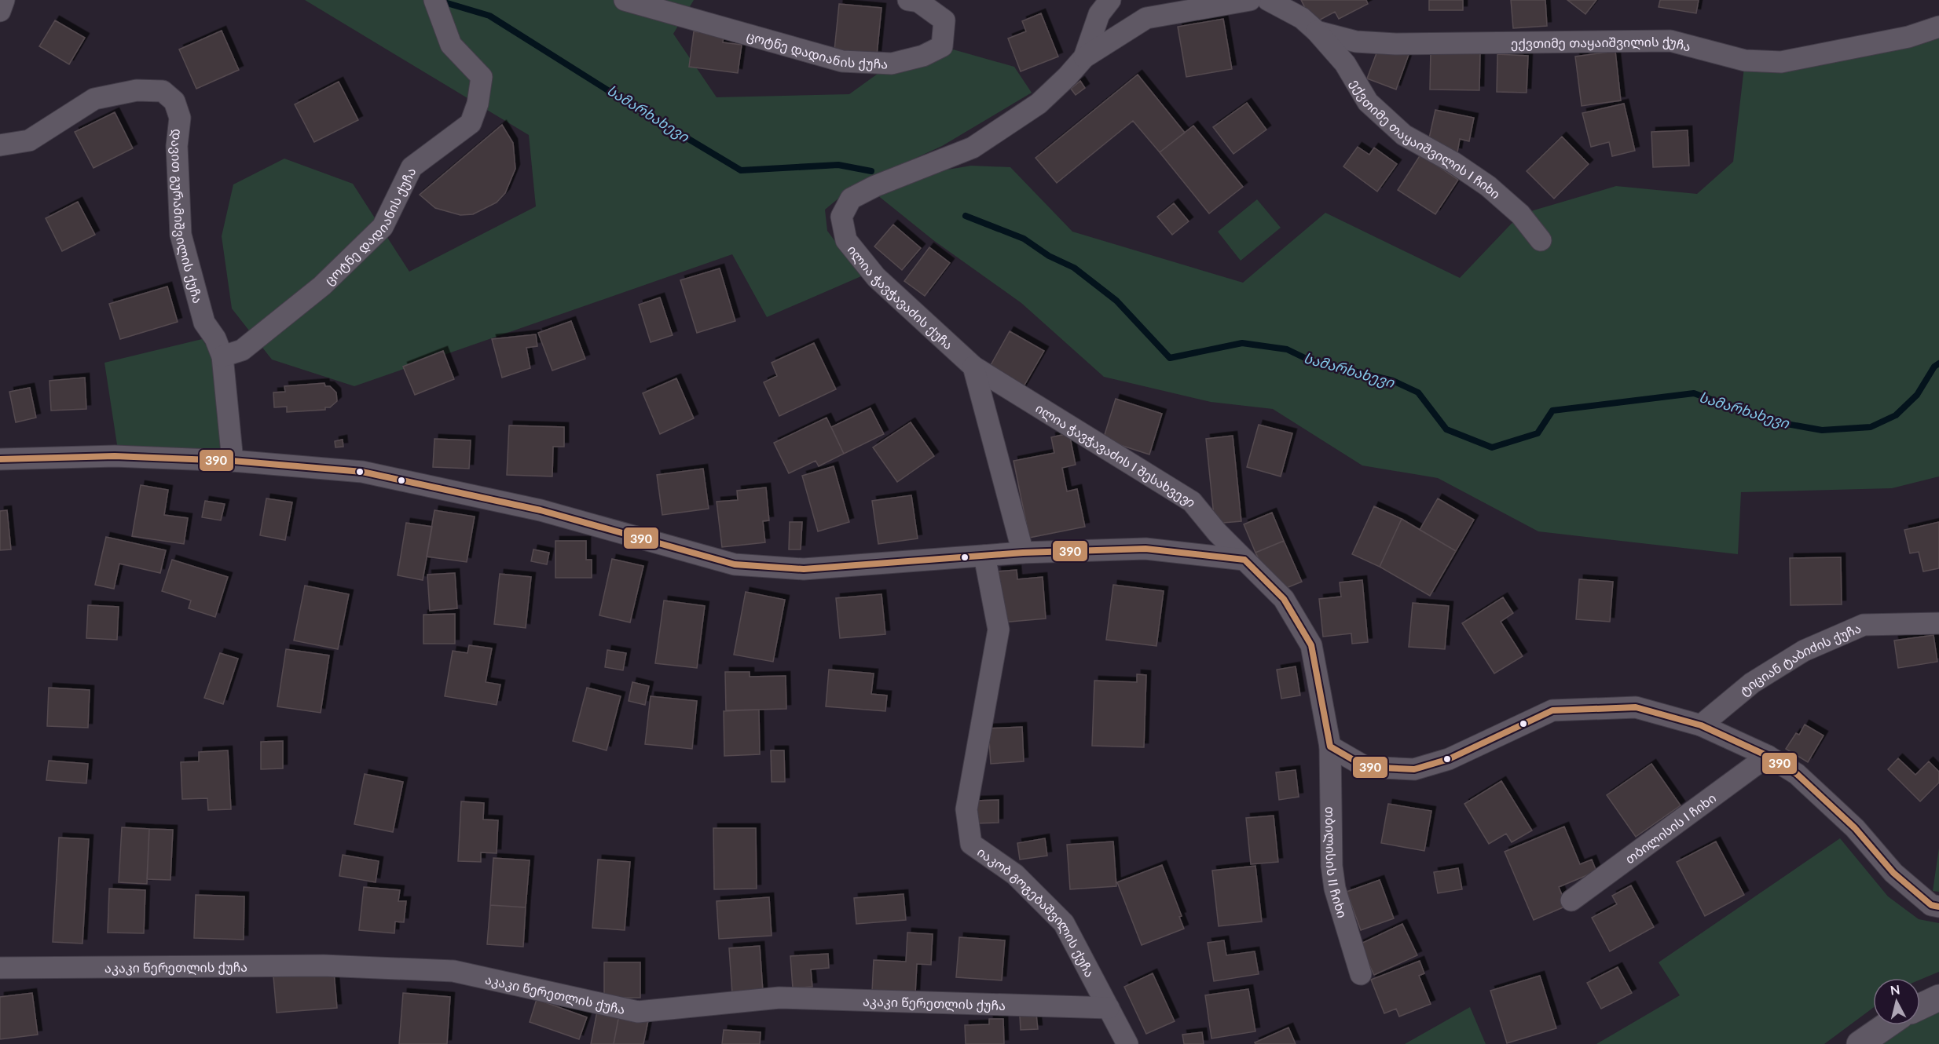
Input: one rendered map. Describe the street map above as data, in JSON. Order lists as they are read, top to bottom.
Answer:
{
  "streets": {
    "street": [
      "ექვთიმე თაყაიშვილის ქუჩა",
      "ცოტნე დადიანის ქუჩა",
      "ექვთიმე თაყაიშვილის I ჩიხი",
      "დავით გურამიშვილის ქუჩა",
      "ილია ჭავჭავაძის ქუჩა",
      "ილია ჭავჭავაძის I შესახვევი",
      "ტიციან ტაბიძის ქუჩა",
      "თბილისის I ჩიხი",
      "თბილისის II ჩიხი",
      "იაკობ გოგებაშვილის ქუჩა",
      "აკაკი წერეთლის ქუჩა"
    ]
  },
  "crossings": [
    ["ექვთიმე თაყაიშვილის ქუჩა", "ექვთიმე თაყაიშვილის I ჩიხი"],
    ["ცოტნე დადიანის ქუჩა", "დავით გურამიშვილის ქუჩა"],
    ["ილია ჭავჭავაძის ქუჩა", "ილია ჭავჭავაძის I შესახვევი"],
    ["ილია ჭავჭავაძის I შესახვევი", "თბილისის II ჩიხი"],
    ["იაკობ გოგებაშვილის ქუჩა", "აკაკი წერეთლის ქუჩა"]
  ],
  "water": ["სამარხახევი"],
  "lines": ["transit line 390"],
  "north": "top"
}
